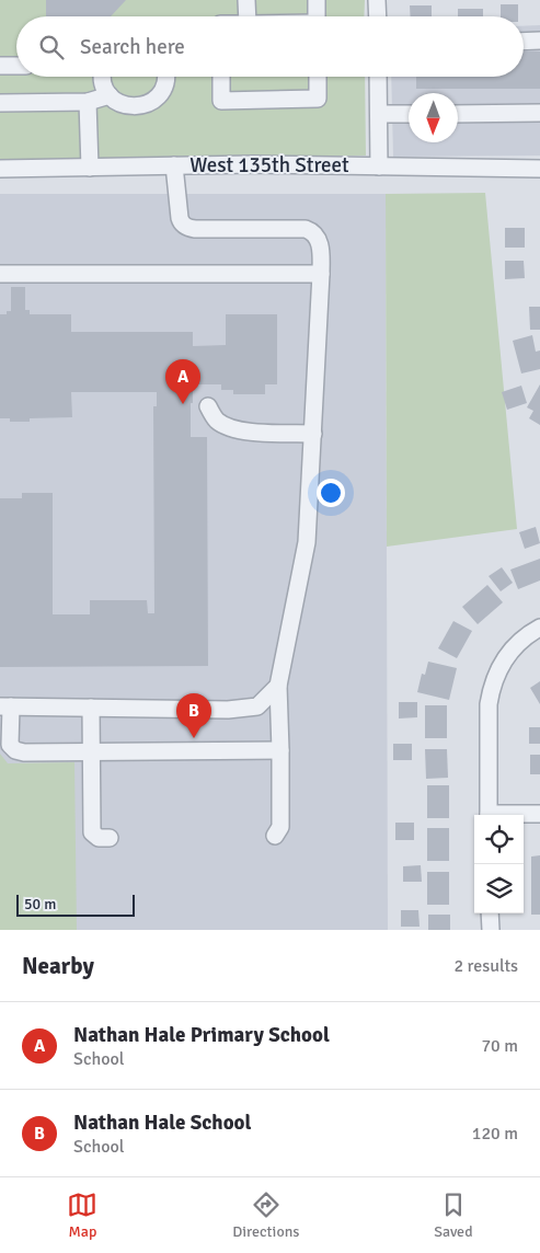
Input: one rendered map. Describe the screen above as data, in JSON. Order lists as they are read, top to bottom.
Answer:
{
  "streets": {
    "street": ["West 135th Street"]
  },
  "scale_bar": "50 m",
  "north": "bottom",
  "page": {
    "search": "Search here",
    "pins": ["A", "B"],
    "scale": "50 m",
    "heading": ["Nearby", "2 results"],
    "list": [
      {
        "mark": "A",
        "name": "Nathan Hale Primary School",
        "note": "School",
        "value": "70 m"
      },
      {
        "mark": "B",
        "name": "Nathan Hale School",
        "note": "School",
        "value": "120 m"
      }
    ],
    "nav": ["Map", "Directions", "Saved"]
  }
}
